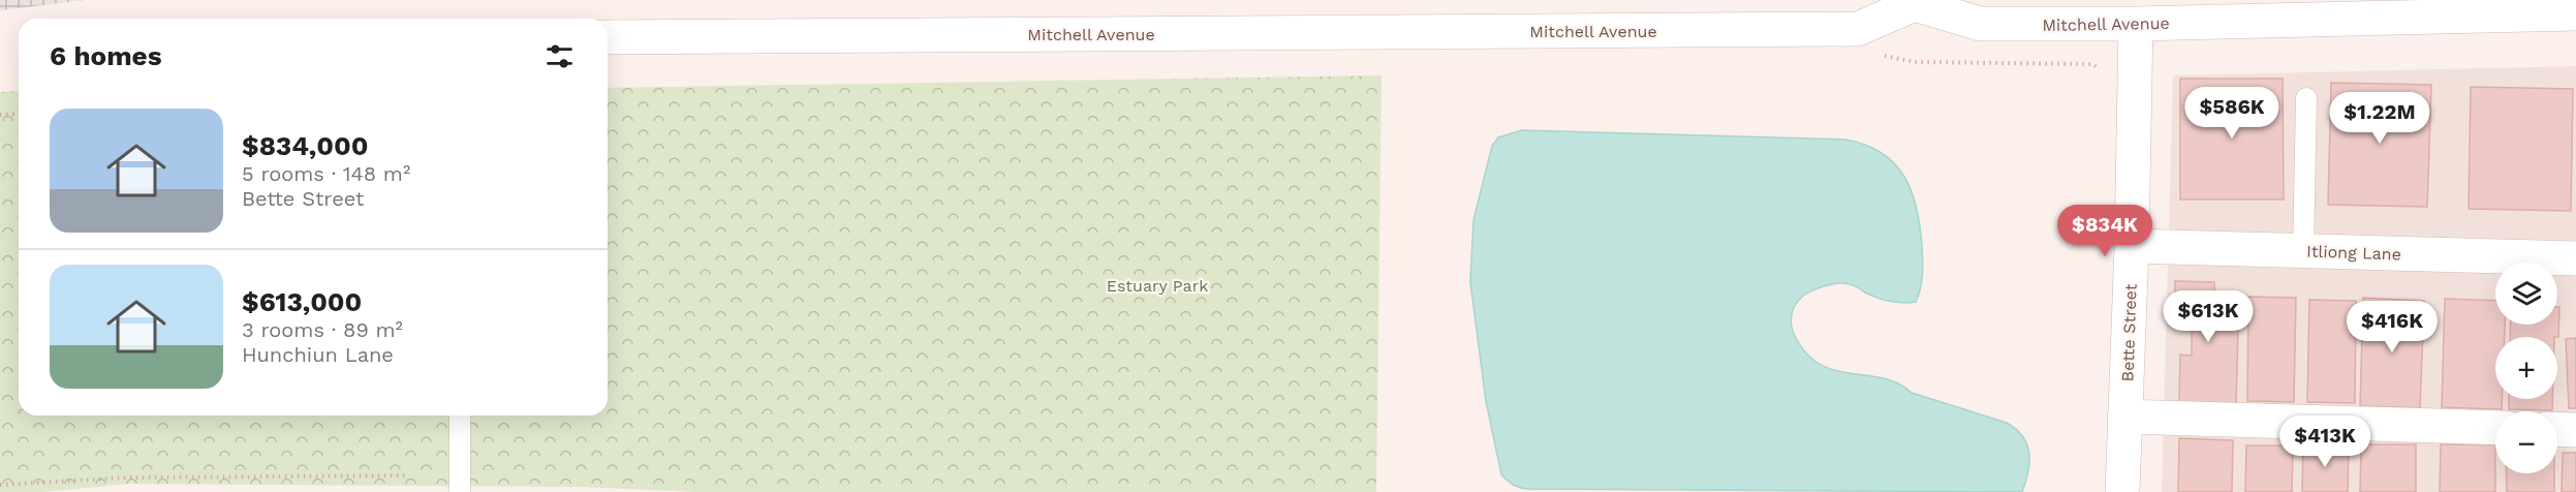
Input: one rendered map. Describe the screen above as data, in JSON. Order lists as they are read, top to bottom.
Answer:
{
  "streets": {
    "street": ["Mitchell Avenue", "Itliong Lane", "Bette Street"]
  },
  "crossings": [
    ["Mitchell Avenue", "Bette Street"],
    ["Itliong Lane", "Bette Street"]
  ],
  "parks": ["Estuary Park"],
  "page": {
    "heading": "6 homes",
    "price": [
      "$586K",
      "$1.22M",
      "$834K",
      "$613K",
      "$416K",
      "$413K"
    ],
    "list": [
      {
        "name": "$834,000",
        "note": "5 rooms · 148 m² · Bette Street"
      },
      {
        "name": "$613,000",
        "note": "3 rooms · 89 m² · Hunchiun Lane"
      }
    ],
    "map_buttons": ["+", "−"]
  }
}
